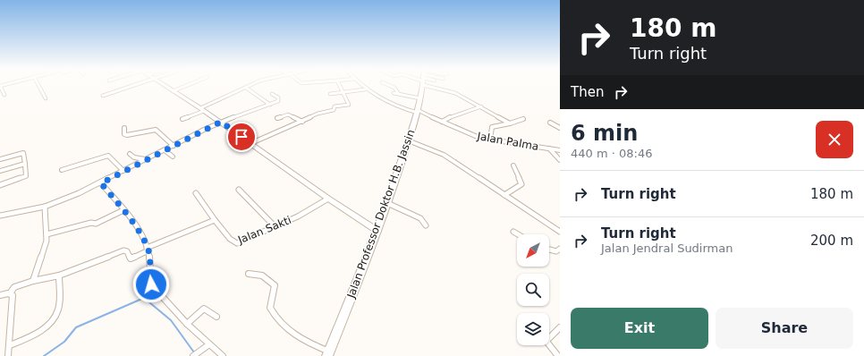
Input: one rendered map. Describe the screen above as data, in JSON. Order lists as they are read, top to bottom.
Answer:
{
  "streets": {
    "highway": ["Jalan Professor Doktor H.B. Jassin"],
    "street": ["Jalan Palma", "Jalan Sakti"]
  },
  "crossings": [
    ["Jalan Palma", "Jalan Professor Doktor H.B. Jassin"]
  ],
  "north": "bottom left",
  "page": {
    "turn": ["180 m", "Turn right"],
    "then": "Then",
    "heading": ["6 min", "440 m · 08:46"],
    "list": [
      {
        "name": "Turn right",
        "value": "180 m"
      },
      {
        "name": "Turn right",
        "note": "Jalan Jendral Sudirman",
        "value": "200 m"
      }
    ],
    "buttons": ["Exit", "Share"]
  }
}
